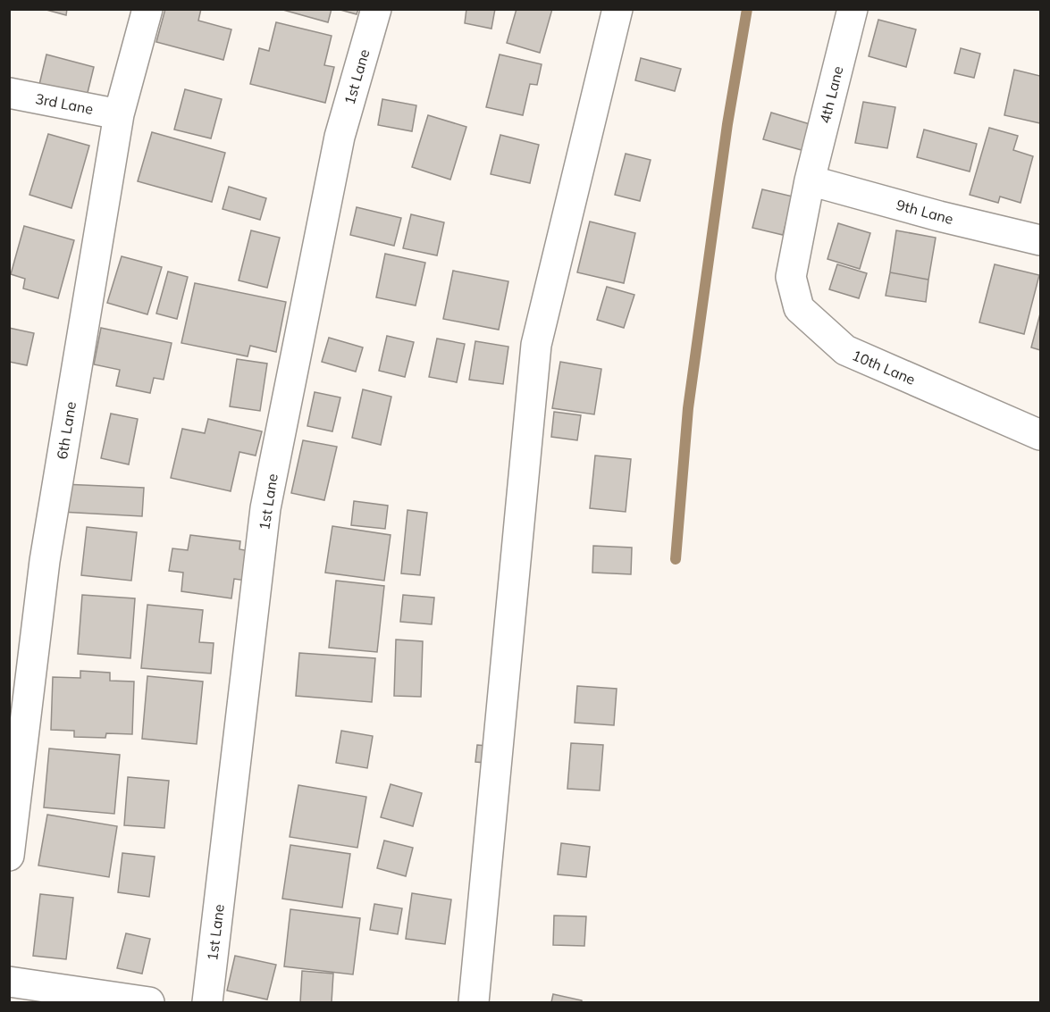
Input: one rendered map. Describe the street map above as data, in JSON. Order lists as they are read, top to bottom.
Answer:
{
  "streets": {
    "street": [
      "1st Lane",
      "4th Lane",
      "3rd Lane",
      "9th Lane",
      "10th Lane",
      "6th Lane"
    ]
  },
  "crossings": [
    ["4th Lane", "9th Lane"],
    ["4th Lane", "10th Lane"],
    ["3rd Lane", "6th Lane"],
    ["9th Lane", "10th Lane"]
  ]
}
